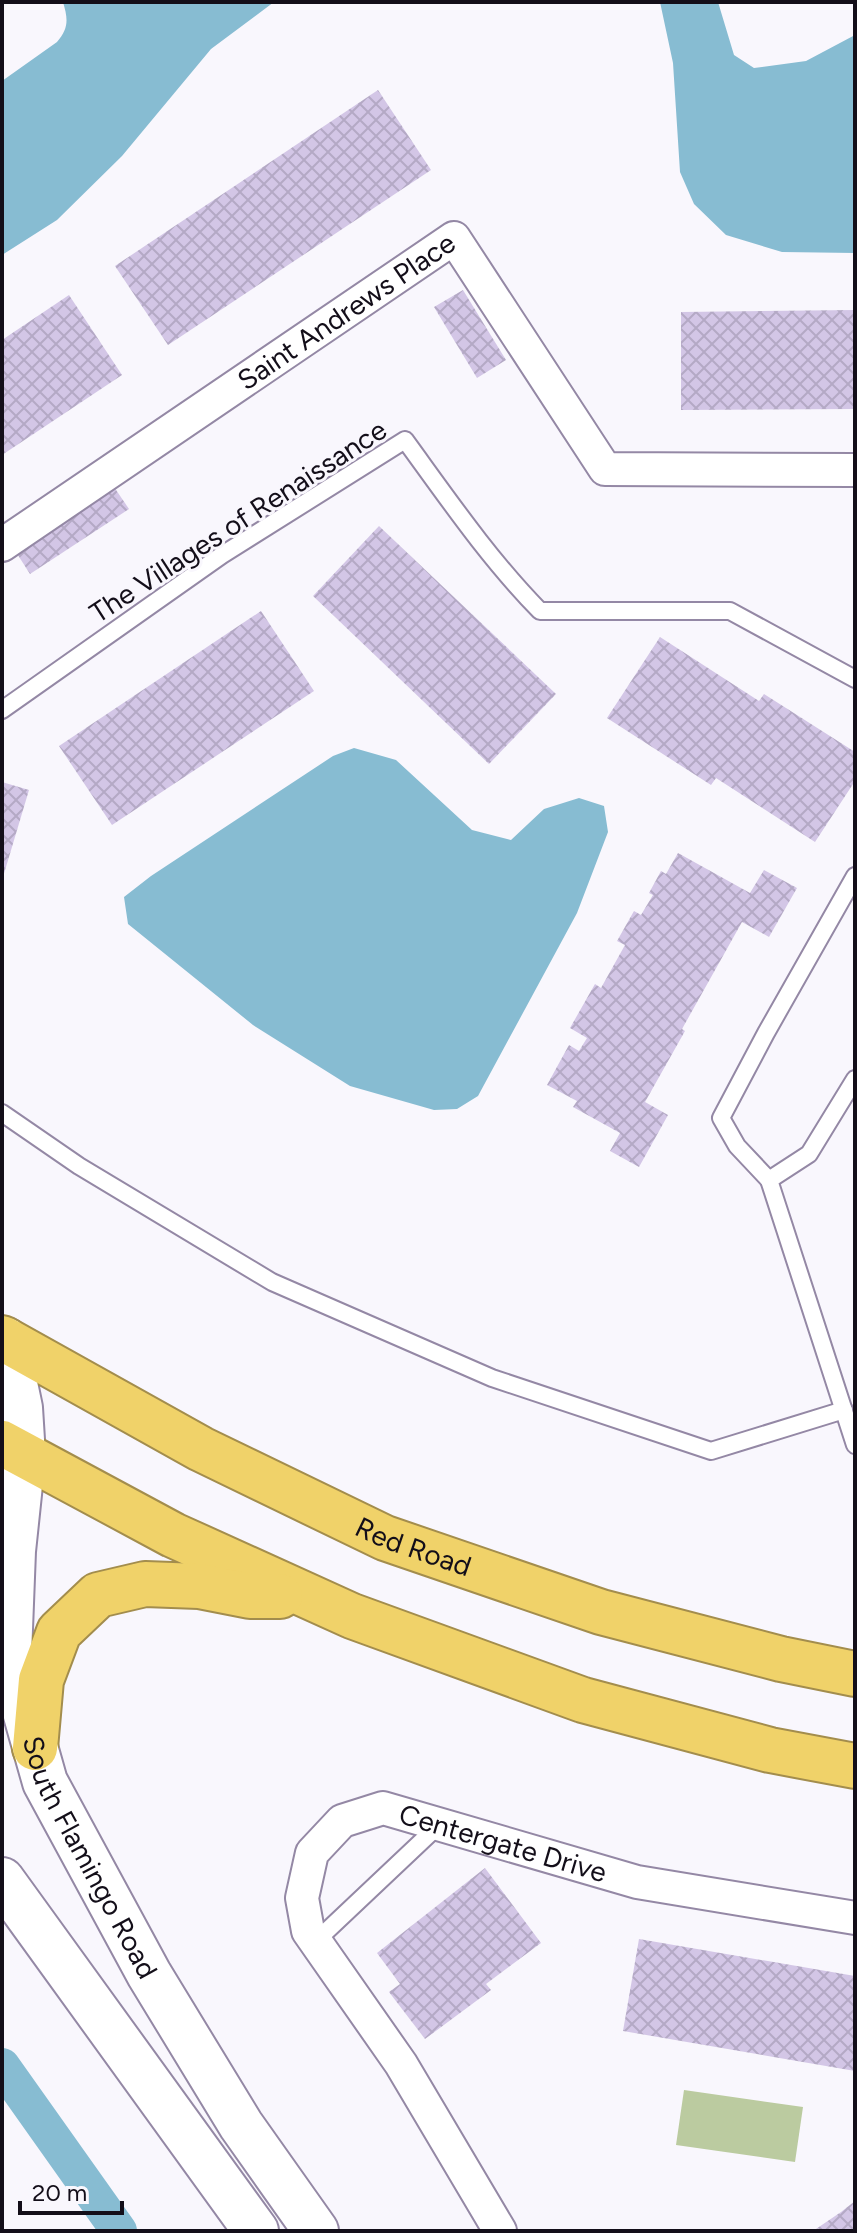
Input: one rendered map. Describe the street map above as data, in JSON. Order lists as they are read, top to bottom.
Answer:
{
  "streets": {
    "highway": ["Red Road"],
    "main road": ["South Flamingo Road"],
    "street": ["Saint Andrews Place", "Centergate Drive"],
    "lane": ["The Villages of Renaissance"]
  },
  "crossings": [
    ["Red Road", "South Flamingo Road"]
  ],
  "scale_bar": "20 m"
}
